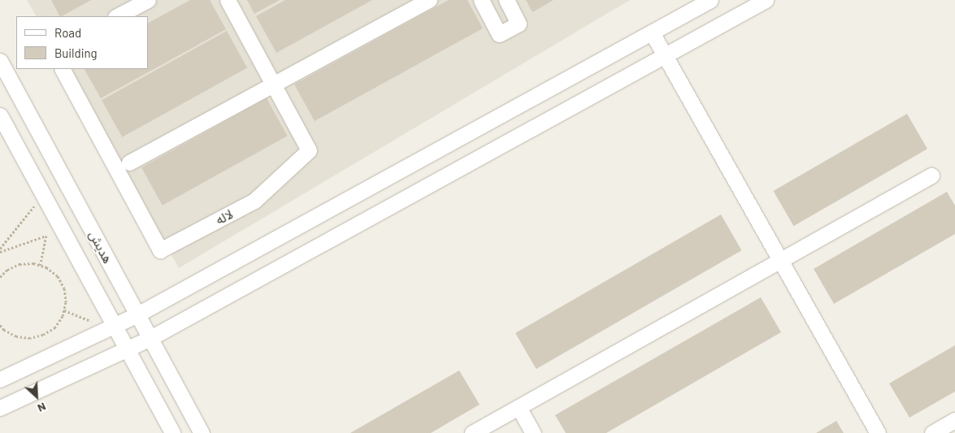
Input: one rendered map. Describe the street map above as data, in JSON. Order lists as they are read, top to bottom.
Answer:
{
  "streets": {
    "street": ["لاله", "هدیش"]
  },
  "legend": ["Road", "Building"],
  "north": "bottom right"
}
